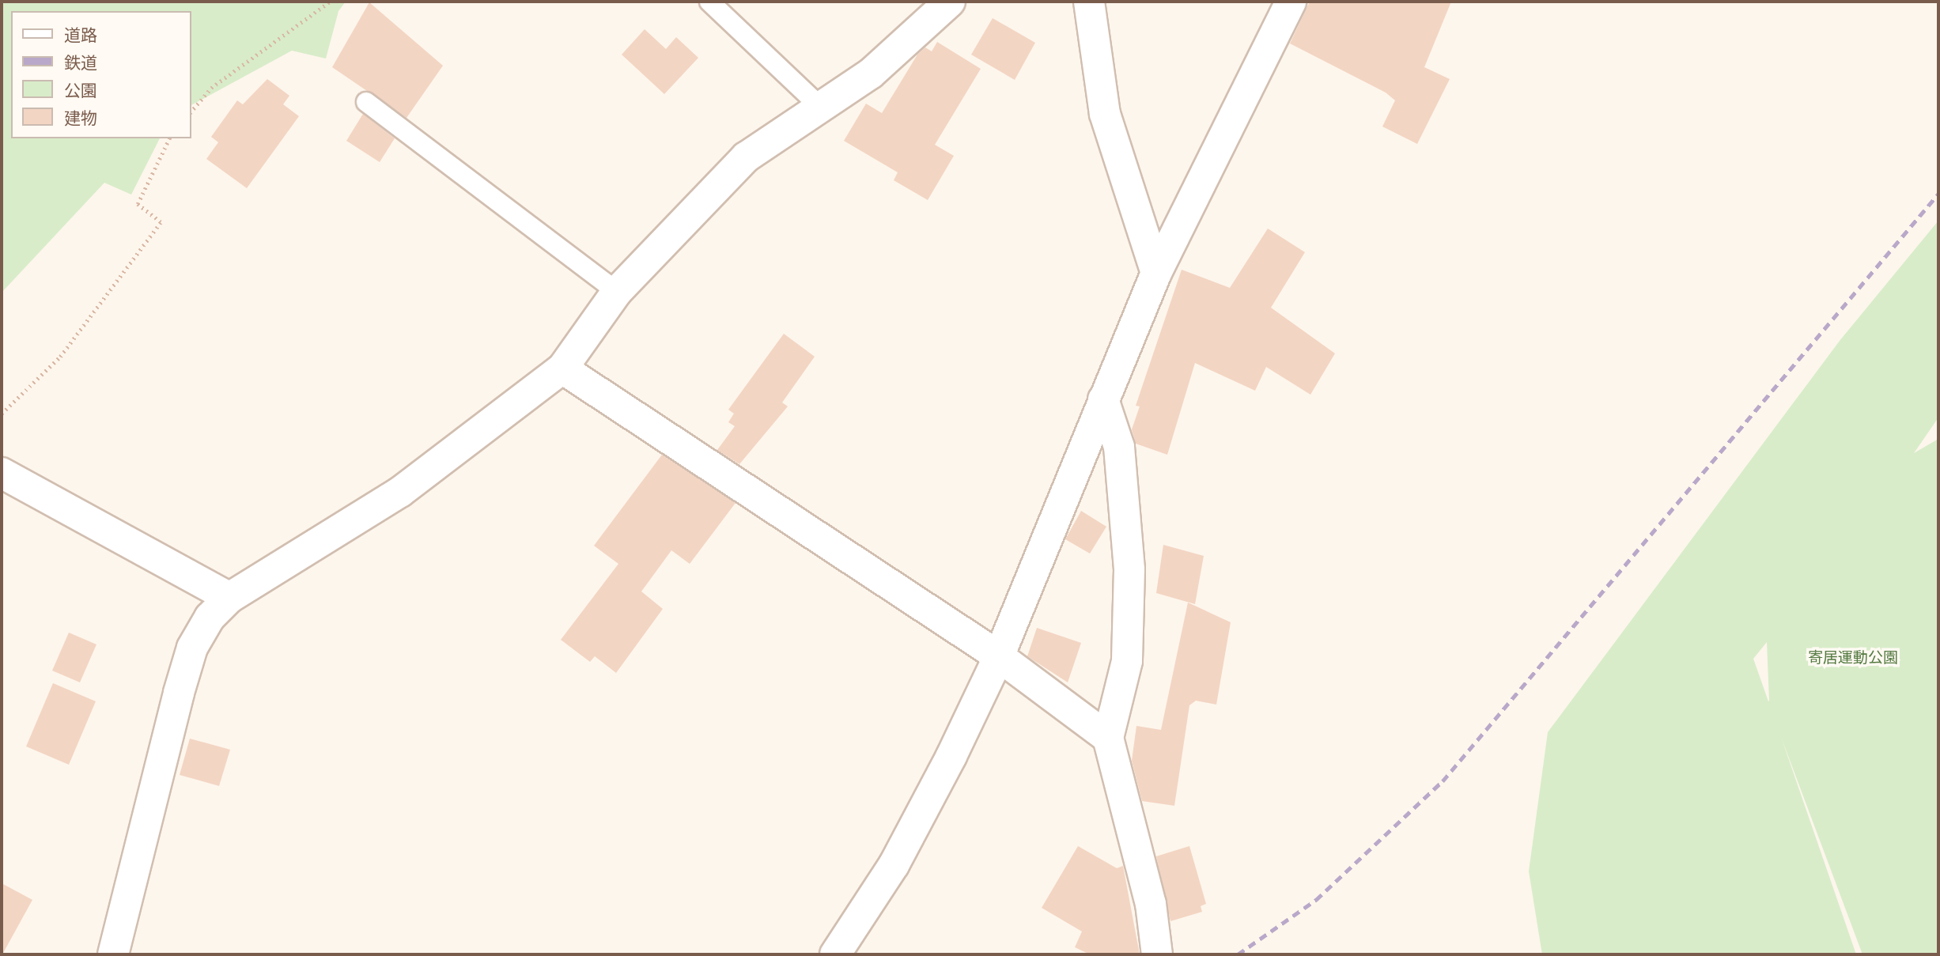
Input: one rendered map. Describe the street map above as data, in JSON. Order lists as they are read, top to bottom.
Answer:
{
  "parks": ["寄居運動公園"],
  "legend": [
    "道路",
    "鉄道",
    "公園",
    "建物"
  ]
}
